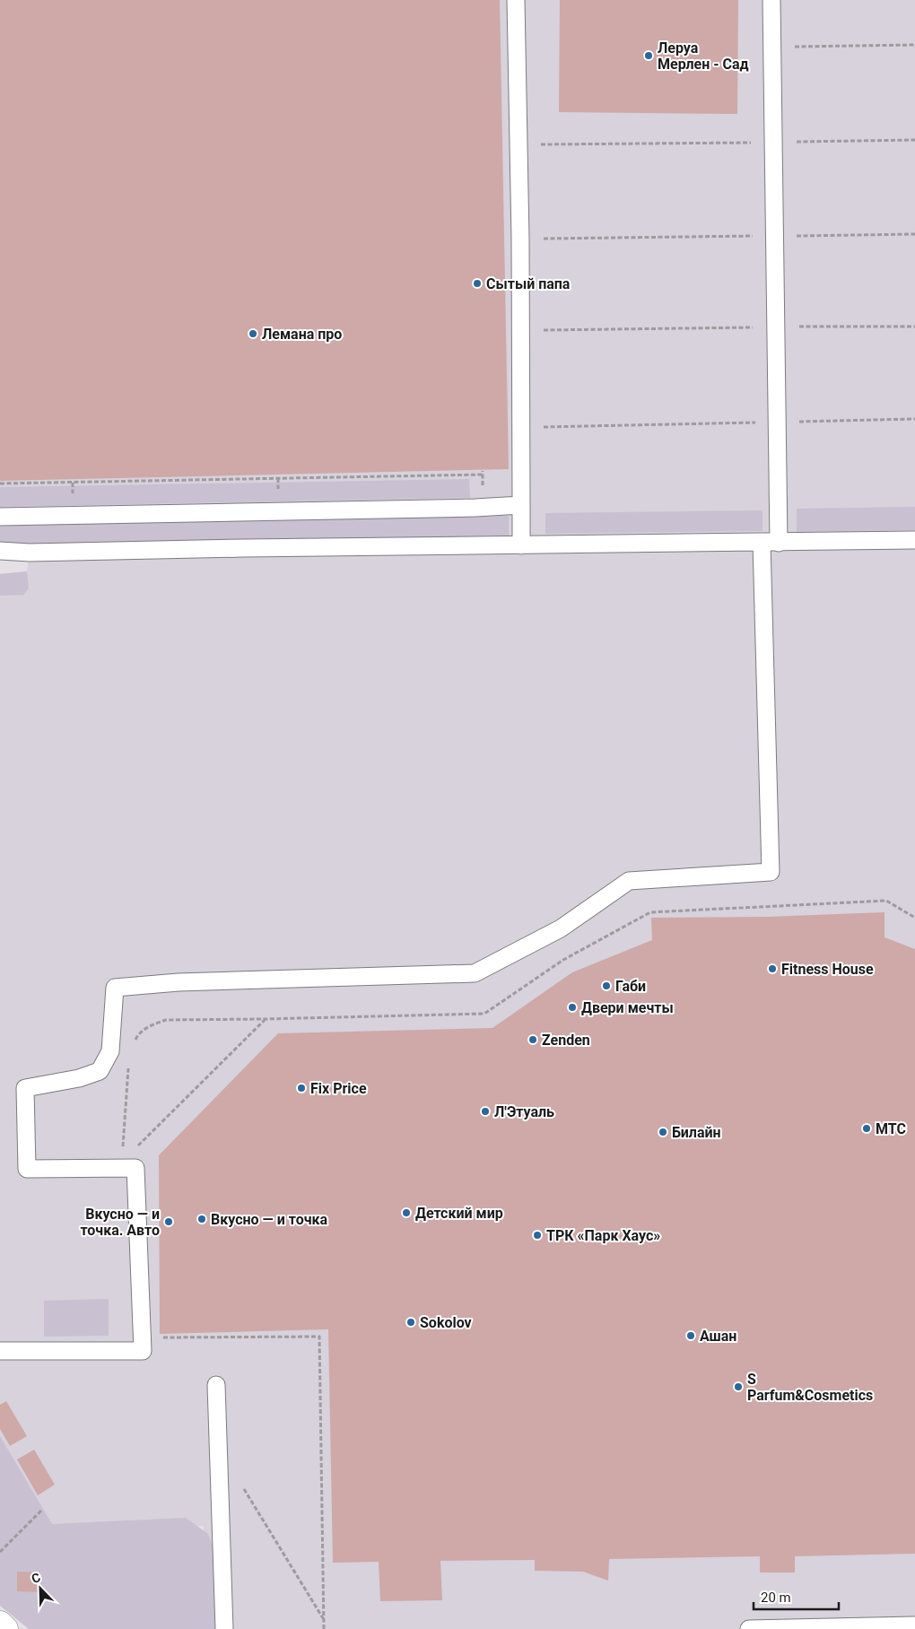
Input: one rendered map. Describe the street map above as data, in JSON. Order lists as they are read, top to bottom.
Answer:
{
  "places": [
    "Леруа Мерлен - Сад",
    "Сытый папа",
    "Лемана про",
    "Fitness House",
    "Габи",
    "Двери мечты",
    "Zenden",
    "Fix Price",
    "Л'Этуаль",
    "МТС",
    "Билайн",
    "Детский мир",
    "Вкусно — и точка",
    "Вкусно — и точка. Авто",
    "ТРК «Парк Хаус»",
    "Sokolov",
    "Ашан",
    "S Parfum&Cosmetics"
  ],
  "scale_bar": "20 m",
  "north": "top left"
}
